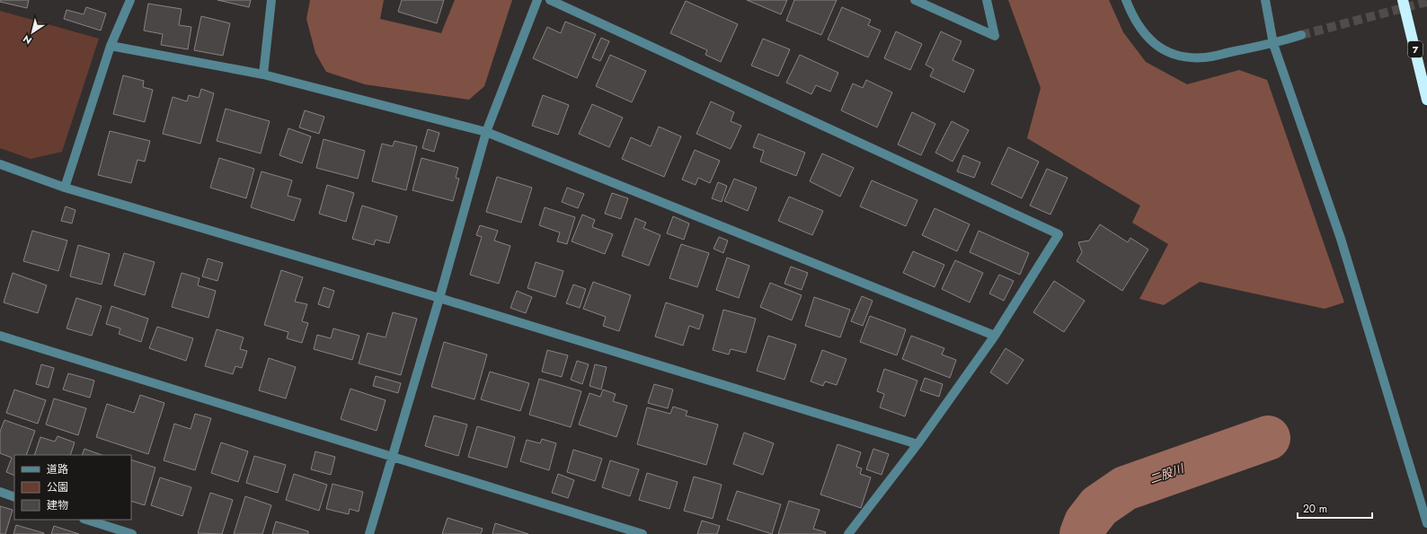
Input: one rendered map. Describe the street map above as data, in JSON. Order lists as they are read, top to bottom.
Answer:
{
  "streets": {
    "highway": ["7"]
  },
  "water": ["二股川"],
  "legend": ["道路", "公園", "建物"],
  "scale_bar": "20 m",
  "north": "bottom left"
}
